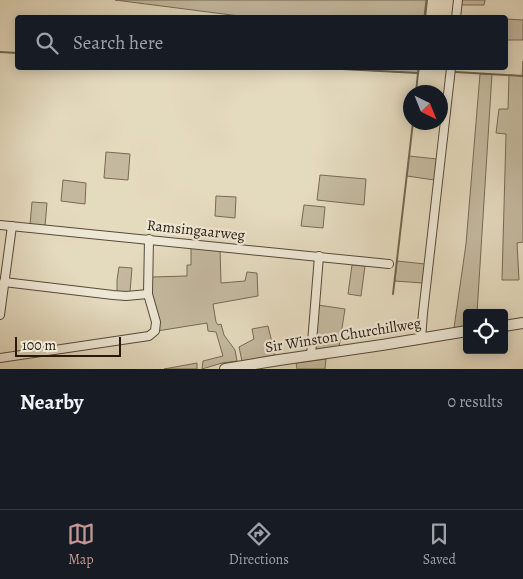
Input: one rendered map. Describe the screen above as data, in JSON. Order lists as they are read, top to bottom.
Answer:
{
  "streets": {
    "street": ["Ramsingaarweg", "Sir Winston Churchillweg"]
  },
  "scale_bar": "100 m",
  "north": "bottom right",
  "page": {
    "search": "Search here",
    "scale": "100 m",
    "heading": ["Nearby", "0 results"],
    "nav": ["Map", "Directions", "Saved"]
  }
}
